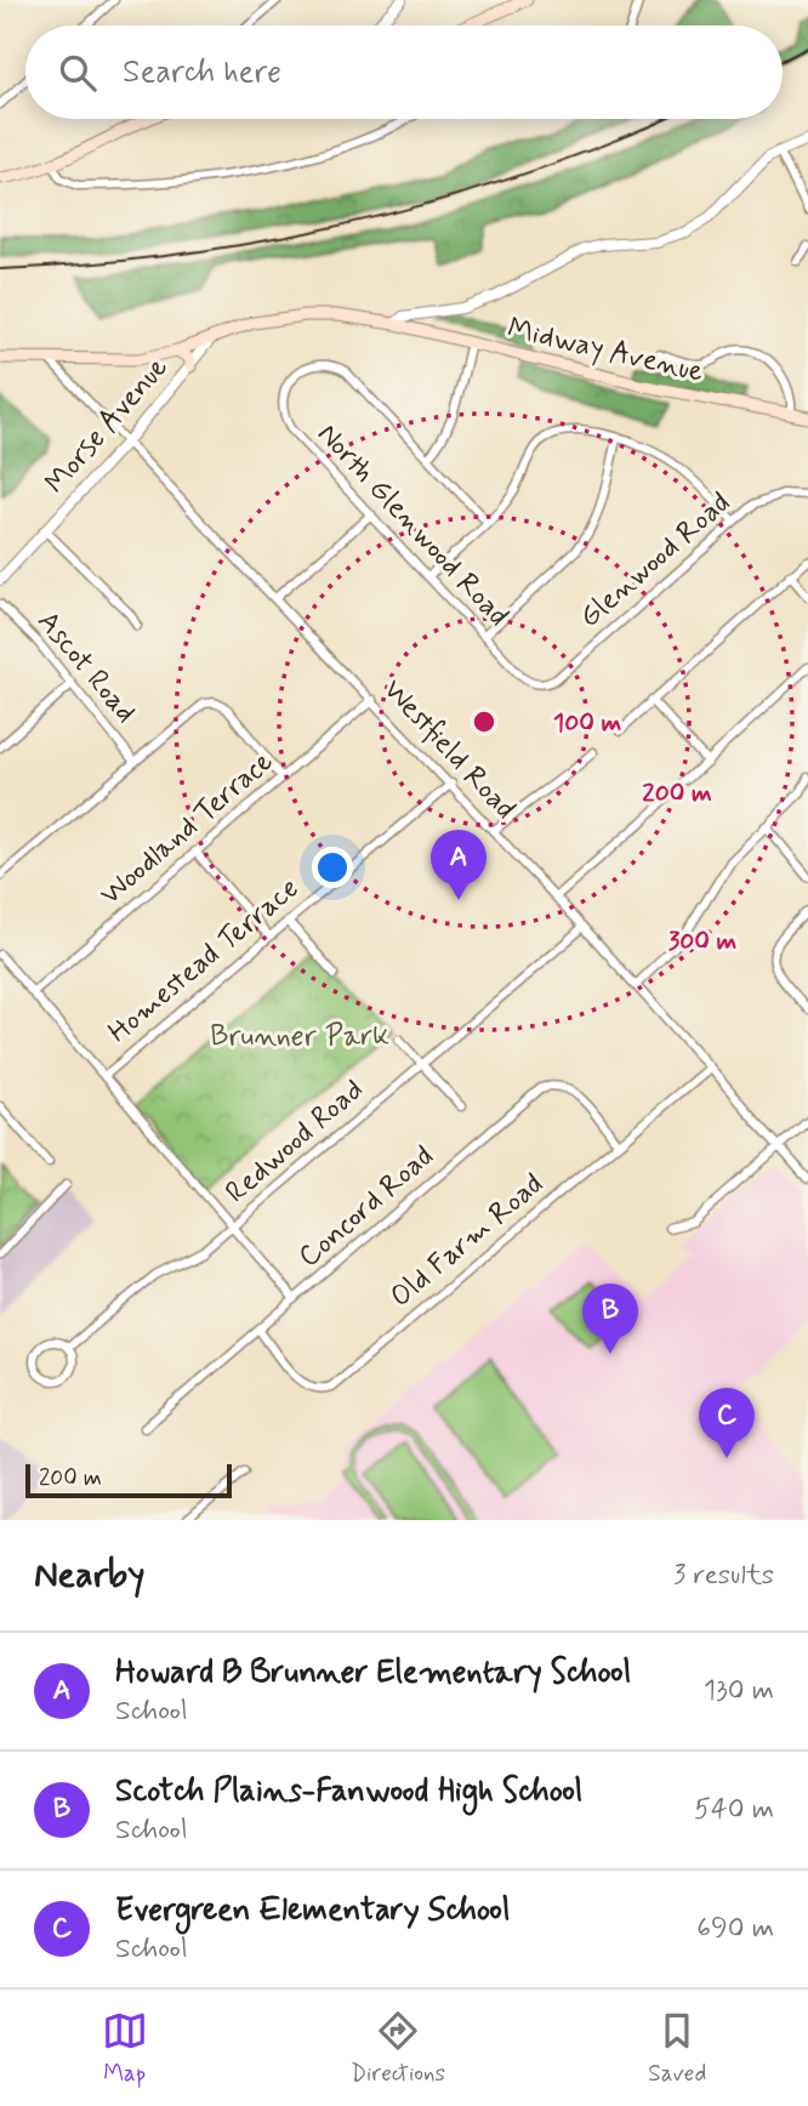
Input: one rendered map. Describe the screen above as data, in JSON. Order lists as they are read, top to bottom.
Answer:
{
  "streets": {
    "main road": ["Midway Avenue"],
    "street": [
      "Morse Avenue",
      "North Glenwood Road",
      "Glenwood Road",
      "Ascot Road",
      "Westfield Road",
      "Woodland Terrace",
      "Homestead Terrace",
      "Redwood Road",
      "Concord Road",
      "Old Farm Road"
    ]
  },
  "crossings": [
    ["Midway Avenue", "Morse Avenue"],
    ["Midway Avenue", "Westfield Road"],
    ["Morse Avenue", "Westfield Road"],
    ["North Glenwood Road", "Glenwood Road"],
    ["Westfield Road", "Woodland Terrace"],
    ["Westfield Road", "Homestead Terrace"],
    ["Westfield Road", "Redwood Road"],
    ["Westfield Road", "Old Farm Road"],
    ["Concord Road", "Old Farm Road"]
  ],
  "parks": ["Brunner Park"],
  "scale_bar": "200 m",
  "page": {
    "search": "Search here",
    "pins": ["A", "B", "C"],
    "scale": "200 m",
    "heading": ["Nearby", "3 results"],
    "list": [
      {
        "mark": "A",
        "name": "Howard B Brunner Elementary School",
        "note": "School",
        "value": "130 m"
      },
      {
        "mark": "B",
        "name": "Scotch Plains-Fanwood High School",
        "note": "School",
        "value": "540 m"
      },
      {
        "mark": "C",
        "name": "Evergreen Elementary School",
        "note": "School",
        "value": "690 m"
      }
    ],
    "nav": ["Map", "Directions", "Saved"]
  },
  "rings": ["100 m", "200 m", "300 m"]
}
